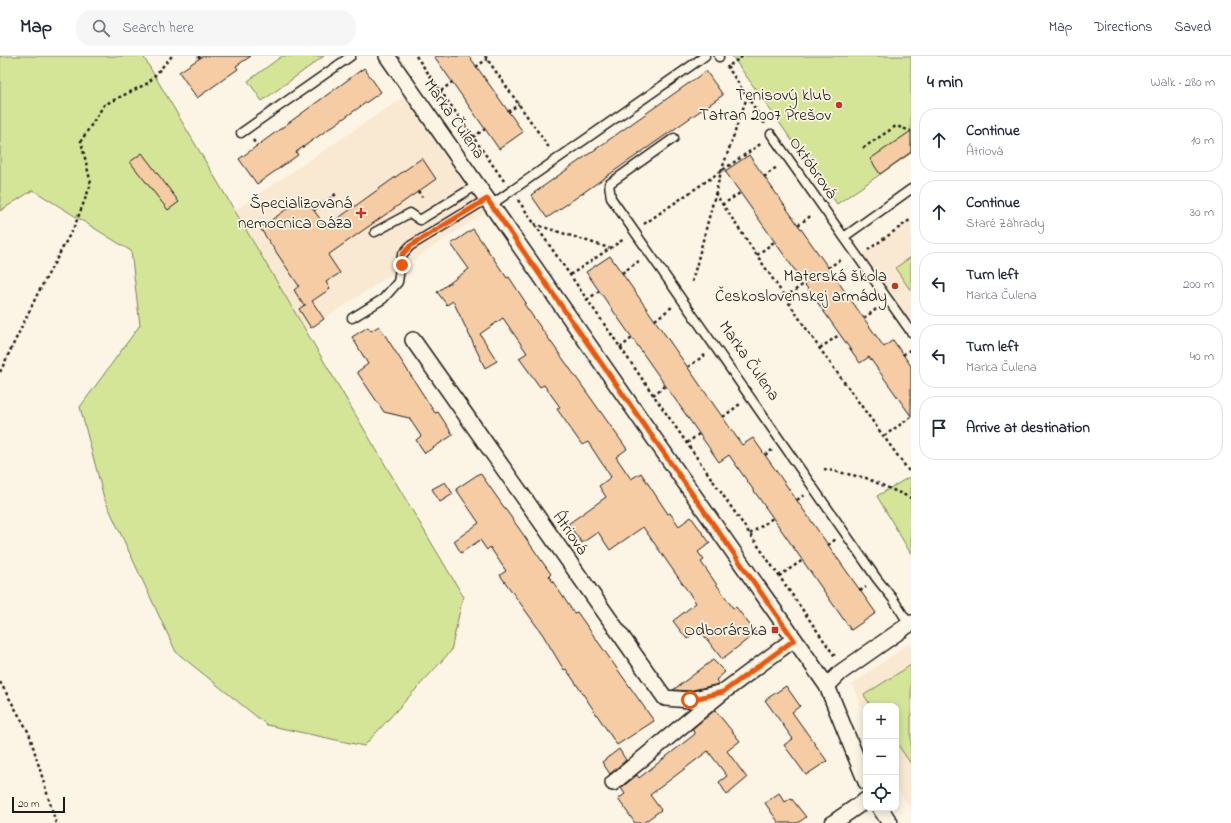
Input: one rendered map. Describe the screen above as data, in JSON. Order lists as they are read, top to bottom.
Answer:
{
  "streets": {
    "street": ["Marka Čulena", "Átriová"],
    "lane": ["Októbrová"]
  },
  "places": {
    "other": ["Tenisový klub Tatran 2007 Prešov", "Materská škola Československej armády"],
    "health": ["Špecializovaná nemocnica Oáza"],
    "transit": ["Odborárska"]
  },
  "scale_bar": "20 m",
  "page": {
    "header": "Map",
    "search": "Search here",
    "nav": ["Map", "Directions", "Saved"],
    "heading": ["4 min", "Walk · 280 m"],
    "list": [
      ["Continue", "Átriová", "10 m"],
      ["Continue", "Staré Záhrady", "30 m"],
      ["Turn left", "Marka Čulena", "200 m"],
      ["Turn left", "Marka Čulena", "40 m"],
      "Arrive at destination"
    ],
    "map_buttons": ["+", "−"],
    "scale": "20 m"
  }
}
